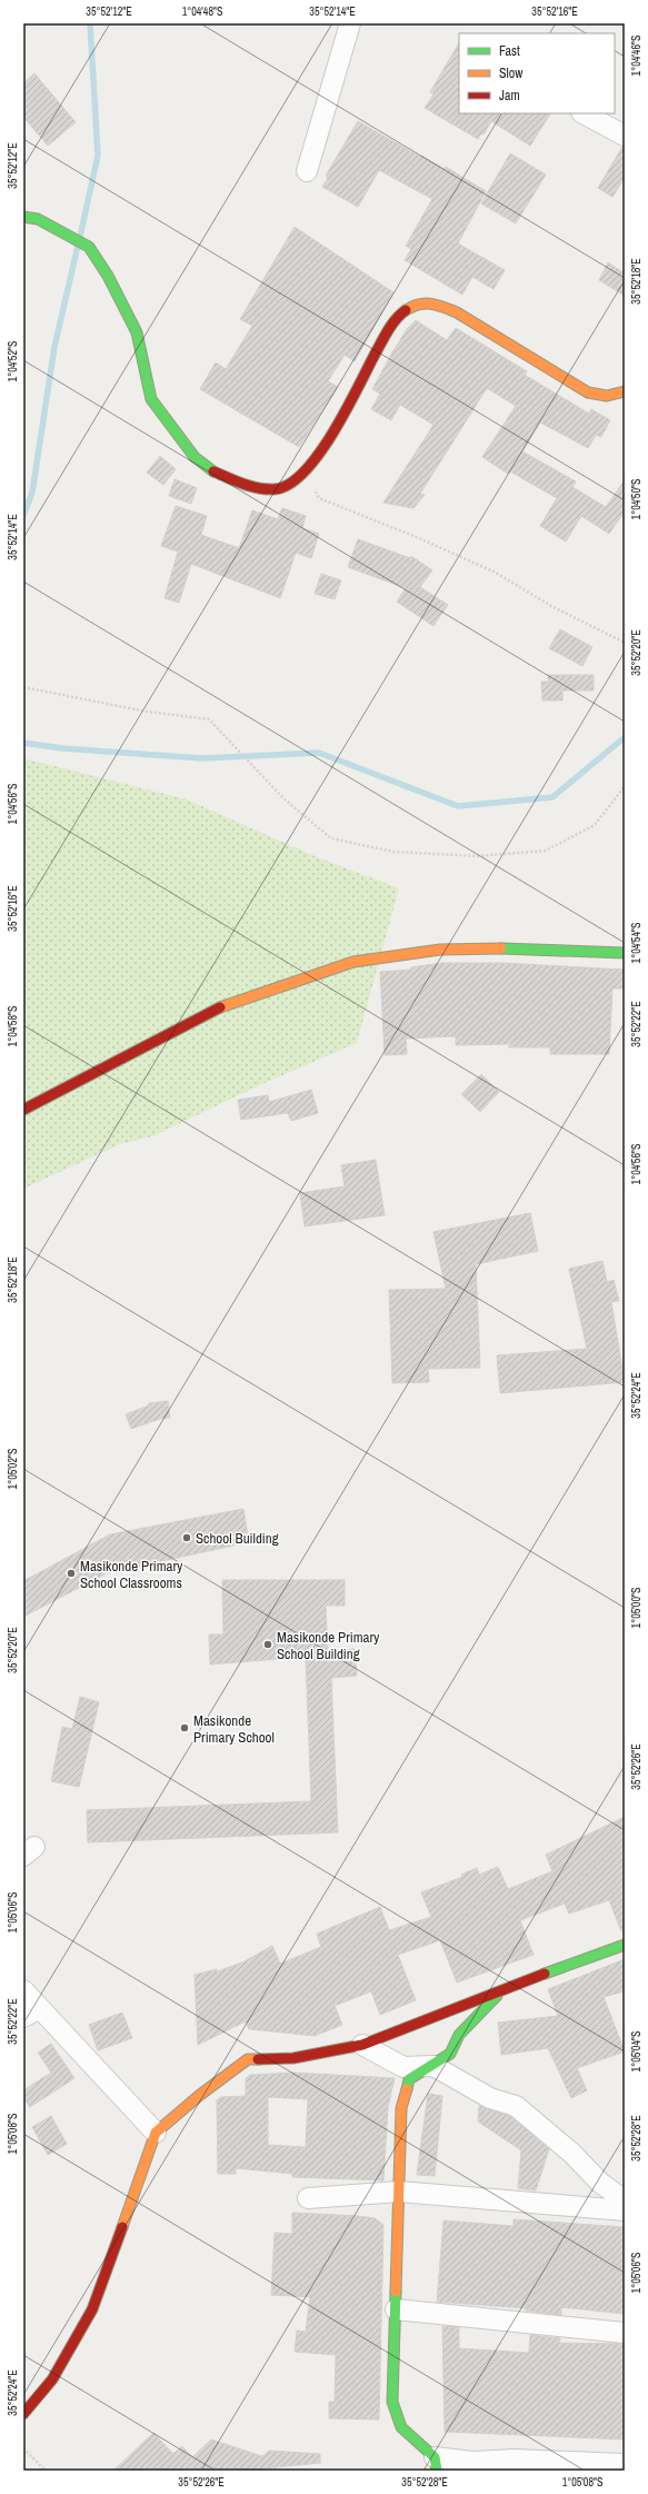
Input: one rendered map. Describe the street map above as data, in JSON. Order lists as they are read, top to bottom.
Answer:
{
  "places": [
    "School Building",
    "Masikonde Primary School Classrooms",
    "Masikonde Primary School Building",
    "Masikonde Primary School"
  ],
  "legend": ["Fast", "Slow", "Jam"],
  "coordinates": [
    "35°52'12\"E",
    "1°04'48\"S",
    "35°52'14\"E",
    "35°52'16\"E",
    "1°04'46\"S",
    "35°52'18\"E",
    "1°04'52\"S",
    "1°04'50\"S",
    "35°52'20\"E",
    "1°04'56\"S",
    "1°04'54\"S",
    "35°52'22\"E",
    "1°04'58\"S",
    "35°52'24\"E",
    "1°05'02\"S",
    "1°05'00\"S",
    "35°52'26\"E",
    "1°05'06\"S",
    "1°05'04\"S",
    "1°05'08\"S",
    "35°52'28\"E"
  ]
}
